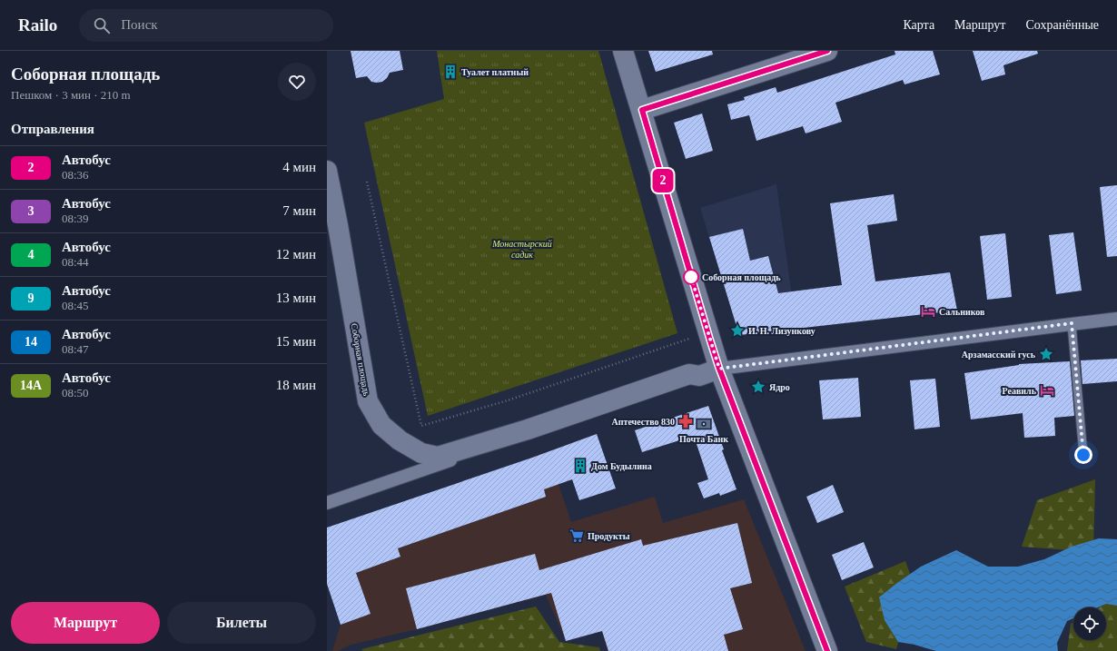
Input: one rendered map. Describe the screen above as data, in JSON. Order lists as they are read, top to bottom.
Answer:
{
  "streets": {
    "street": ["Соборная площадь"]
  },
  "parks": ["Монастырский садик"],
  "places": {
    "building": ["Туалет платный", "Дом Будылина"],
    "other": ["Соборная площадь"],
    "hotel": ["Сальников", "Реавиль"],
    "place": ["И. Н. Лизункову", "Арзамасский гусь", "Ядро"],
    "pharmacy": ["Аптечество 830"],
    "bank": ["Почта Банк"],
    "supermarket": ["Продукты"]
  },
  "lines": ["bus line 2"],
  "page": {
    "header": "Railo",
    "search": "Поиск",
    "nav": ["Карта", "Маршрут", "Сохранённые"],
    "heading": [
      ["Соборная площадь", "Пешком · 3 мин · 210 m"],
      "Отправления"
    ],
    "on_map": "2",
    "list": [
      {
        "mark": "2",
        "name": "Автобус",
        "note": "08:36",
        "value": "4 мин"
      },
      {
        "mark": "3",
        "name": "Автобус",
        "note": "08:39",
        "value": "7 мин"
      },
      {
        "mark": "4",
        "name": "Автобус",
        "note": "08:44",
        "value": "12 мин"
      },
      {
        "mark": "9",
        "name": "Автобус",
        "note": "08:45",
        "value": "13 мин"
      },
      {
        "mark": "14",
        "name": "Автобус",
        "note": "08:47",
        "value": "15 мин"
      },
      {
        "mark": "14А",
        "name": "Автобус",
        "note": "08:50",
        "value": "18 мин"
      }
    ],
    "buttons": ["Маршрут", "Билеты"]
  }
}
